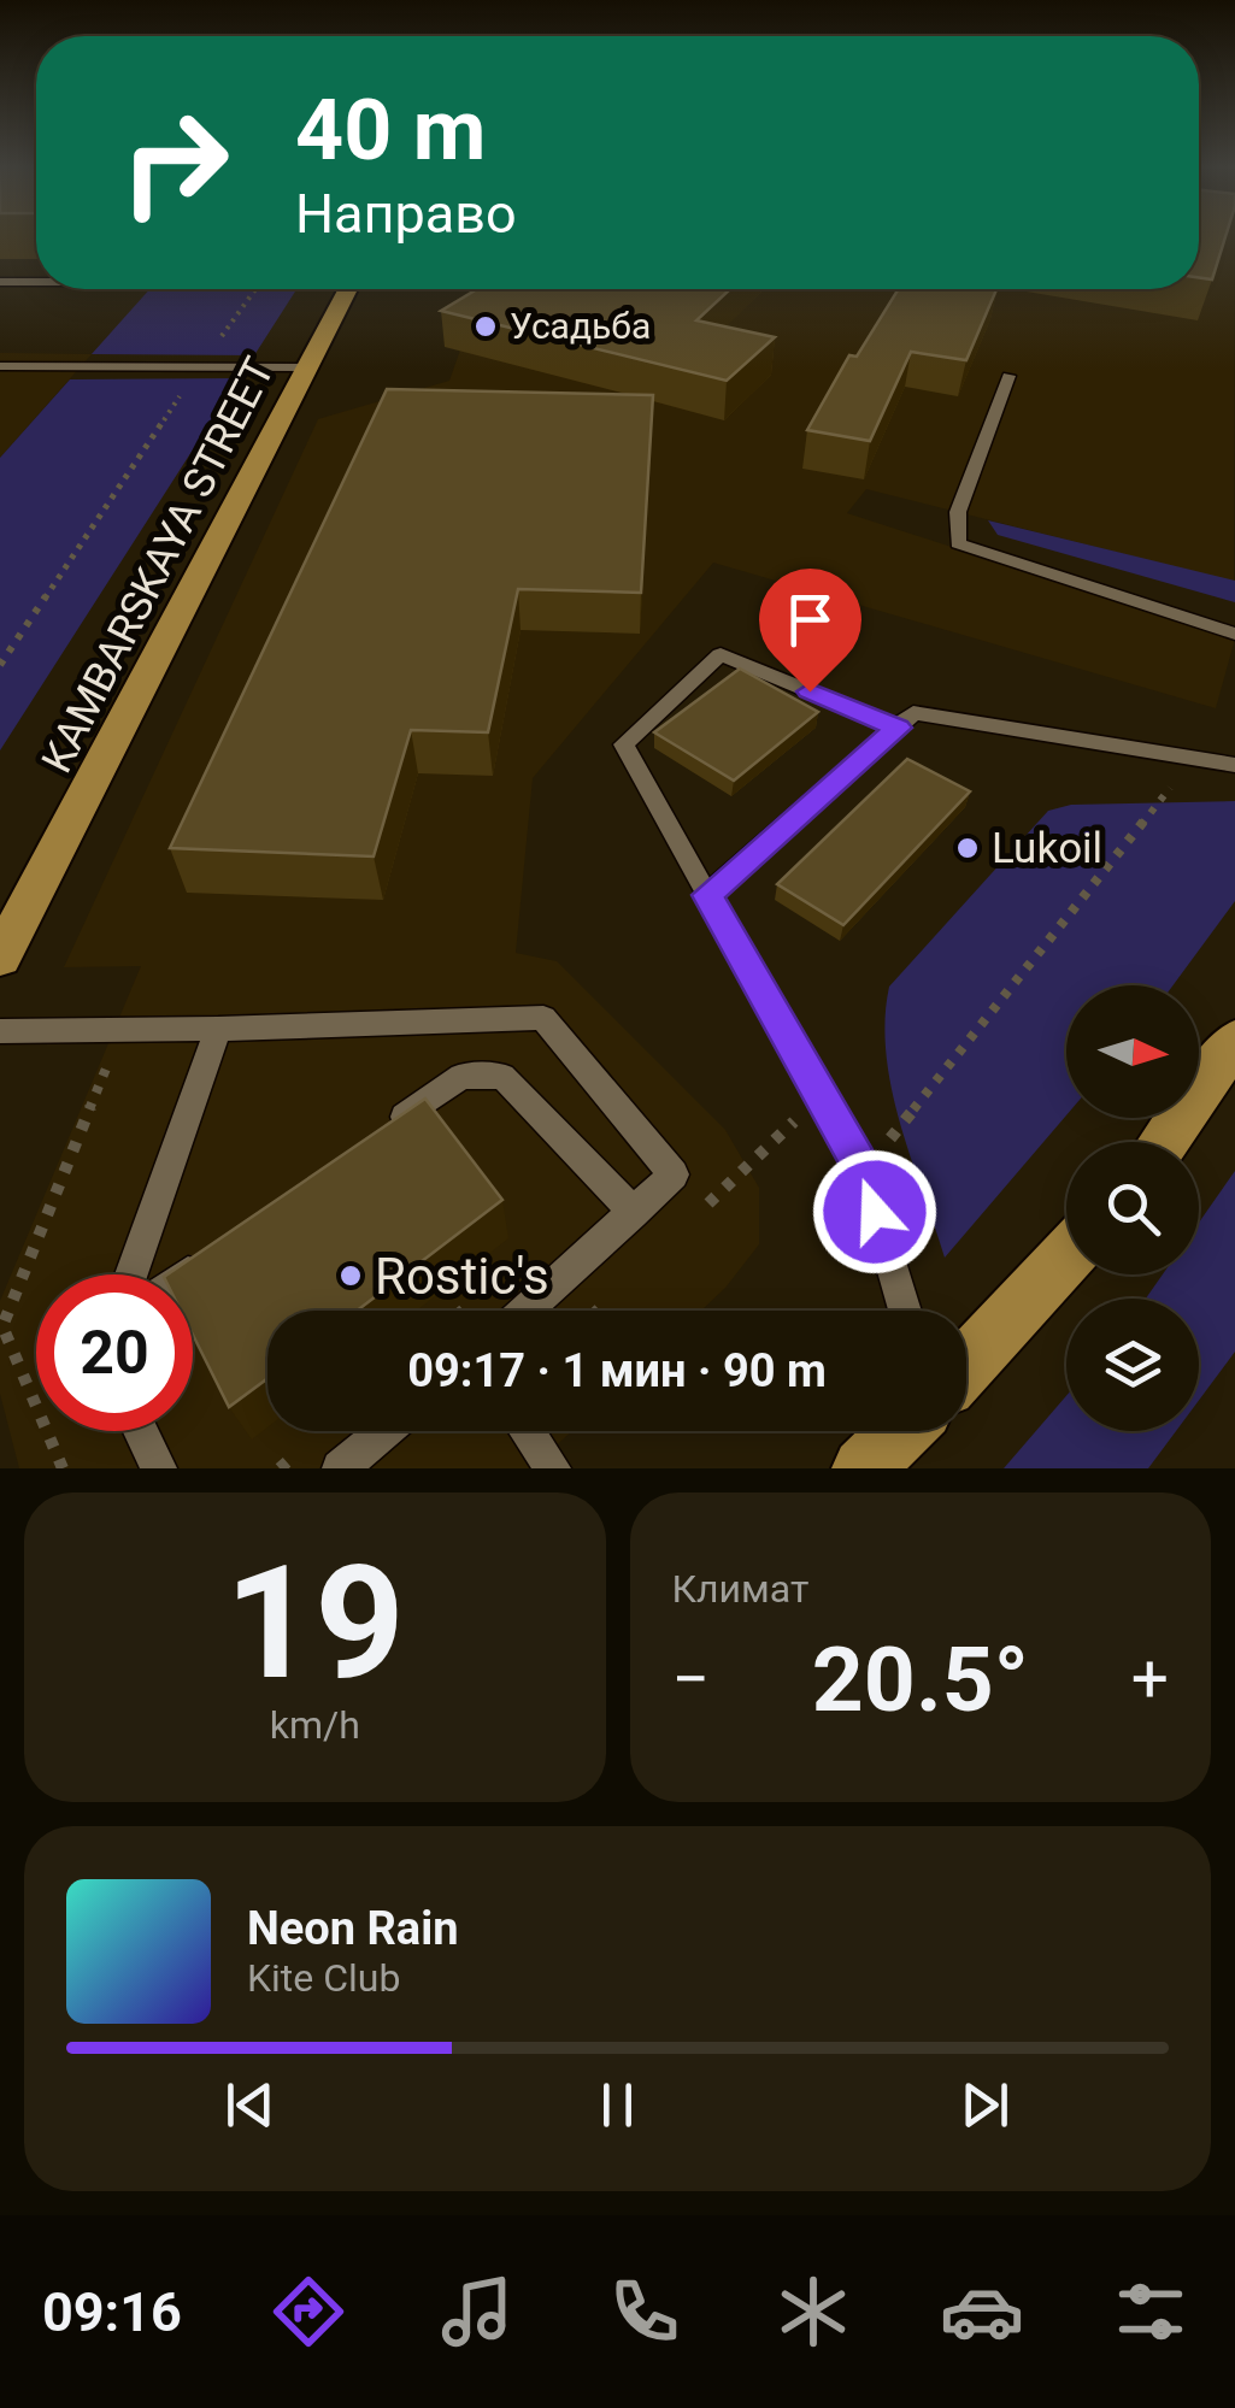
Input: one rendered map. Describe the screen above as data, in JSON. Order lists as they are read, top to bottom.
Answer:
{
  "streets": {
    "main road": ["KAMBARSKAYA STREET"]
  },
  "places": ["Усадьба", "Lukoil", "Rostic's"],
  "north": "right",
  "page": {
    "turn": ["40 m", "Направо"],
    "limit": "20",
    "trip": "09:17 · 1 мин · 90 m",
    "tile": [
      ["19", "km/h"],
      "Климат"
    ],
    "heat": ["−", "20.5°", "+"],
    "song": ["Neon Rain", "Kite Club"],
    "tabs": "09:16"
  }
}
